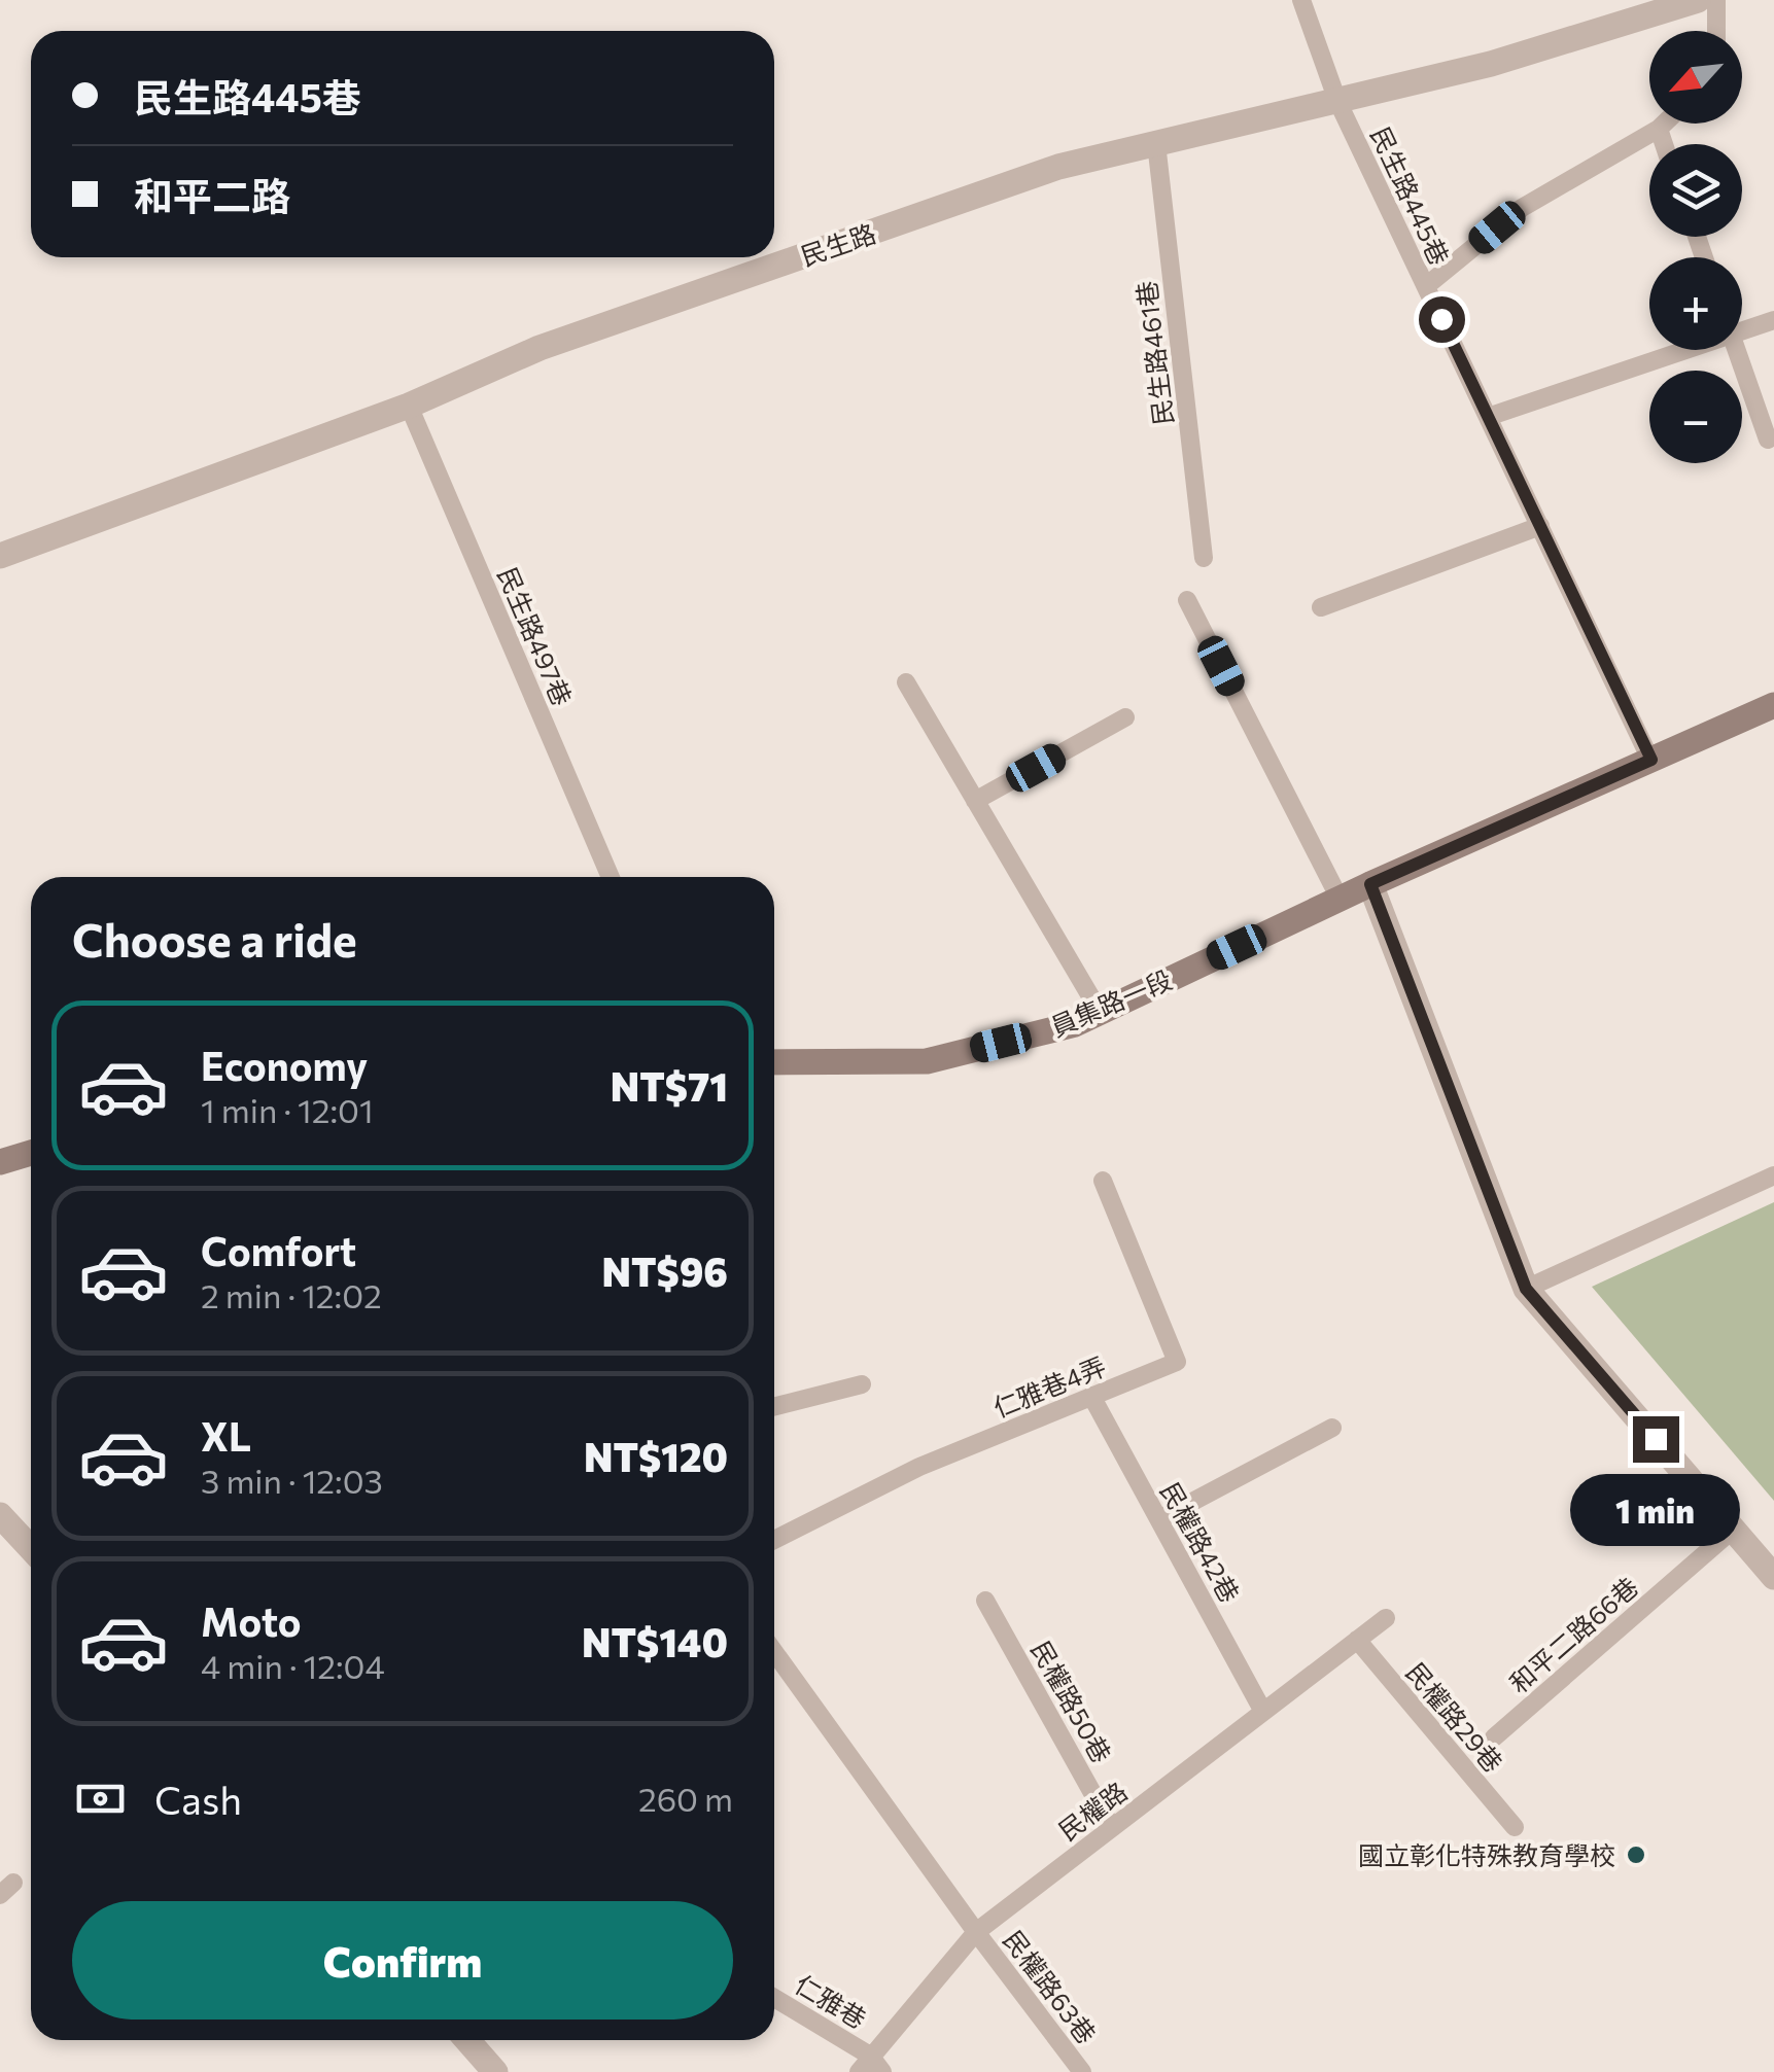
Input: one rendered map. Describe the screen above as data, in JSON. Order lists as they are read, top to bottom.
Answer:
{
  "streets": {
    "street": ["民生路", "員集路一段"],
    "lane": [
      "民生路445巷",
      "民生路461巷",
      "民生路497巷",
      "仁雅巷4弄",
      "民權路42巷",
      "和平二路66巷",
      "民權路50巷",
      "民權路29巷",
      "民權路",
      "民權路63巷",
      "仁雅巷"
    ]
  },
  "crossings": [
    ["民生路445巷", "民生路"],
    ["民生路445巷", "員集路一段"],
    ["民生路", "民生路461巷"],
    ["民生路", "民生路497巷"],
    ["仁雅巷4弄", "民權路42巷"],
    ["民權路42巷", "民權路"],
    ["民權路50巷", "民權路"],
    ["民權路29巷", "民權路"],
    ["民權路", "民權路63巷"],
    ["民權路", "仁雅巷"]
  ],
  "places": ["國立彰化特殊教育學校"],
  "north": "bottom left",
  "page": {
    "map_buttons": ["+", "−"],
    "banner": ["民生路445巷", "和平二路"],
    "heading": "Choose a ride",
    "list": [
      {
        "name": "Economy",
        "note": "1 min · 12:01",
        "value": "NT$71"
      },
      {
        "name": "Comfort",
        "note": "2 min · 12:02",
        "value": "NT$96"
      },
      {
        "name": "XL",
        "note": "3 min · 12:03",
        "value": "NT$120"
      },
      {
        "name": "Moto",
        "note": "4 min · 12:04",
        "value": "NT$140"
      }
    ],
    "bubble": "1 min",
    "pay": ["Cash", "260 m"],
    "buttons": "Confirm"
  }
}
